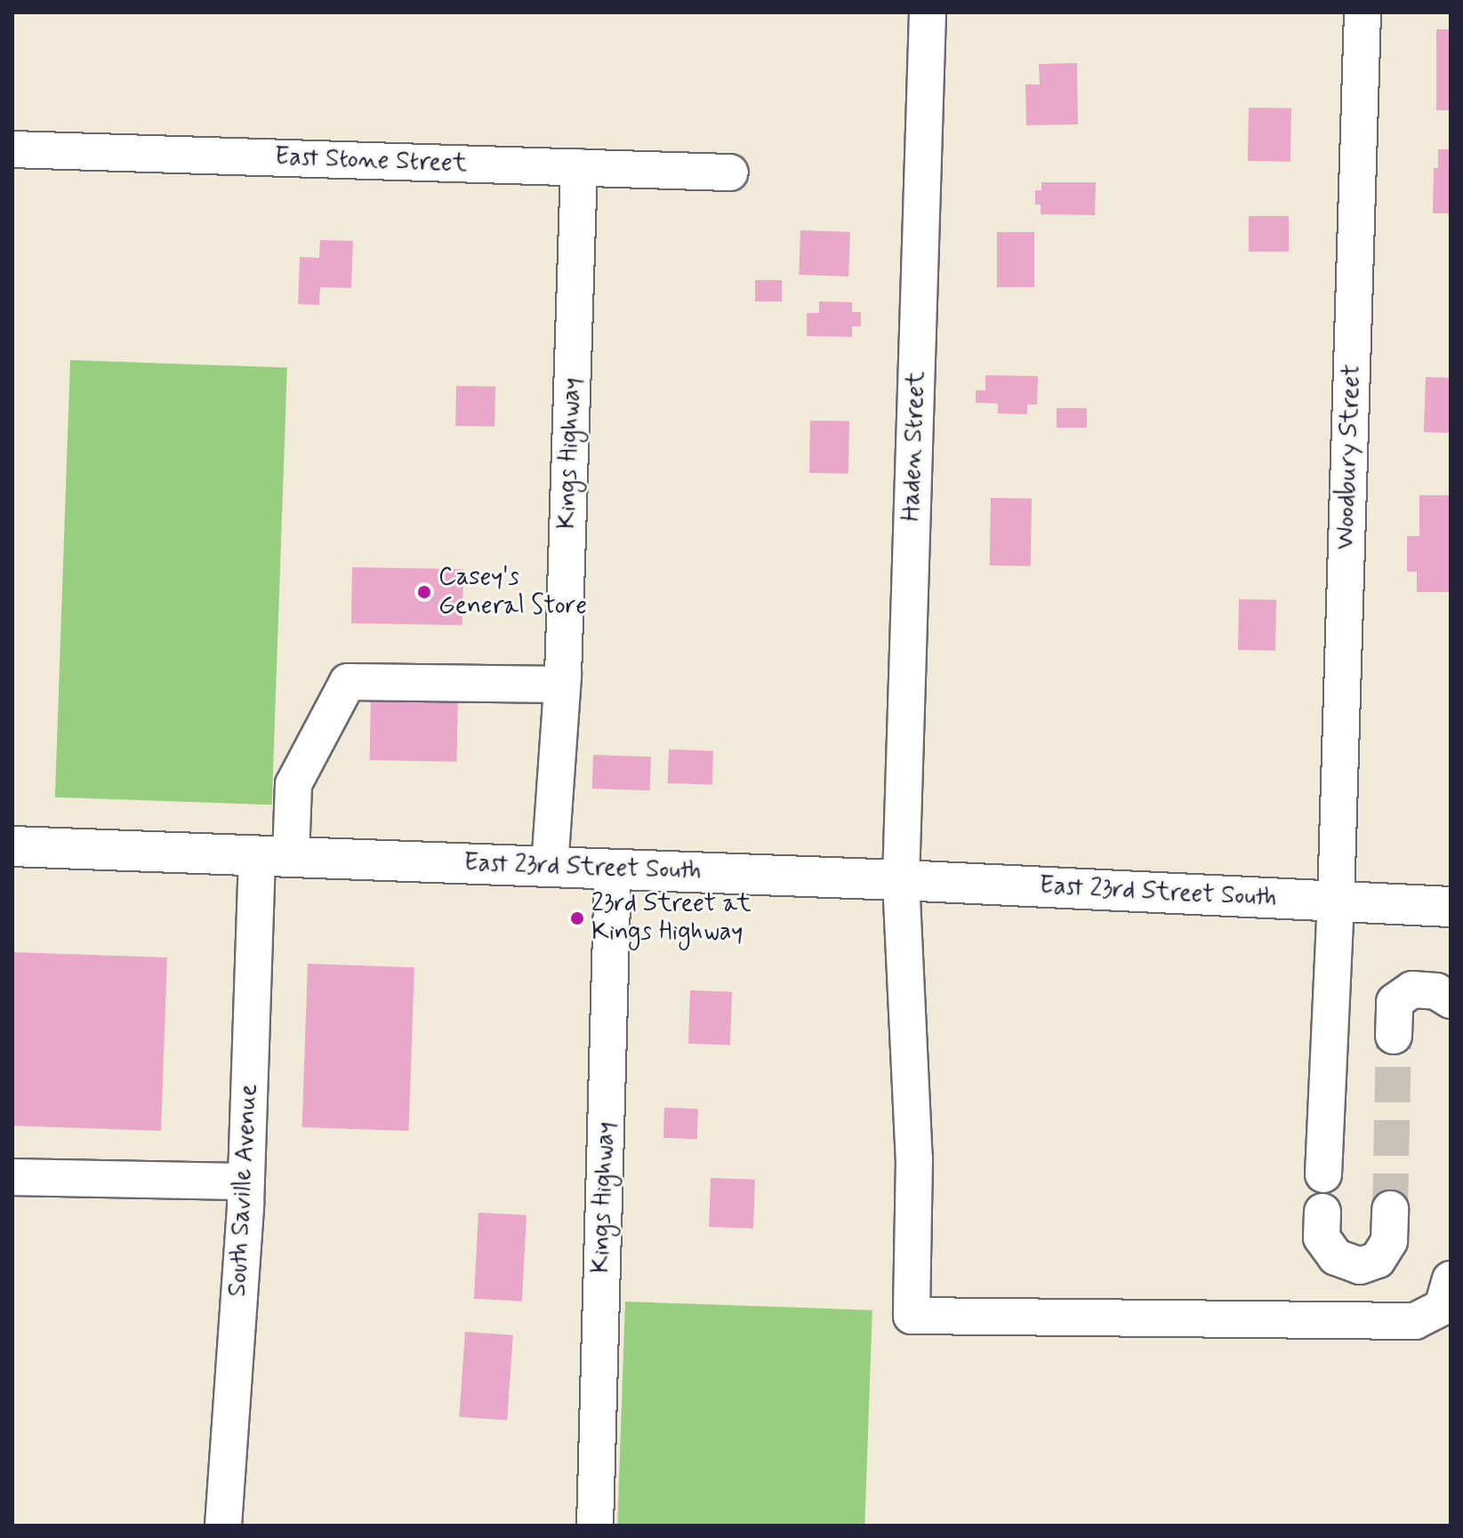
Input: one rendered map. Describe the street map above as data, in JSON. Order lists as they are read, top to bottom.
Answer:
{
  "streets": {
    "main road": ["East 23rd Street South"],
    "street": [
      "East Stone Street",
      "Haden Street",
      "Kings Highway",
      "Woodbury Street",
      "South Saville Avenue"
    ]
  },
  "crossings": [
    ["East Stone Street", "Kings Highway"],
    ["Haden Street", "East 23rd Street South"],
    ["Kings Highway", "East 23rd Street South"],
    ["Kings Highway", "South Saville Avenue"],
    ["Woodbury Street", "East 23rd Street South"],
    ["East 23rd Street South", "South Saville Avenue"]
  ],
  "places": ["Casey's General Store", "23rd Street at Kings Highway"]
}
